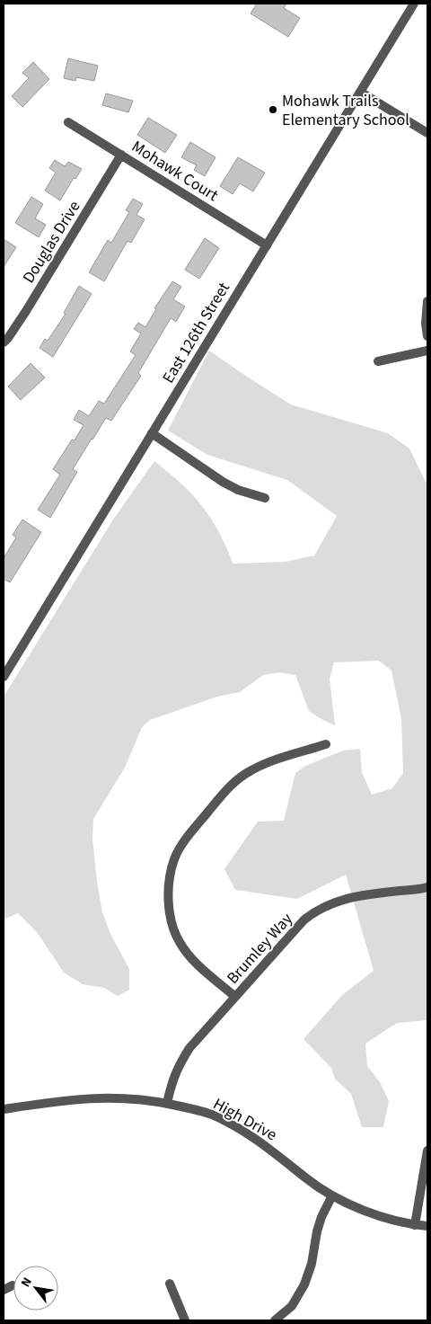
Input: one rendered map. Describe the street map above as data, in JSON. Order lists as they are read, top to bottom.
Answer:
{
  "streets": {
    "street": [
      "Mohawk Court",
      "Douglas Drive",
      "East 126th Street",
      "Brumley Way",
      "High Drive"
    ]
  },
  "crossings": [
    ["Mohawk Court", "Douglas Drive"],
    ["Mohawk Court", "East 126th Street"],
    ["Brumley Way", "High Drive"]
  ],
  "places": ["Mohawk Trails Elementary School"],
  "north": "top left"
}
